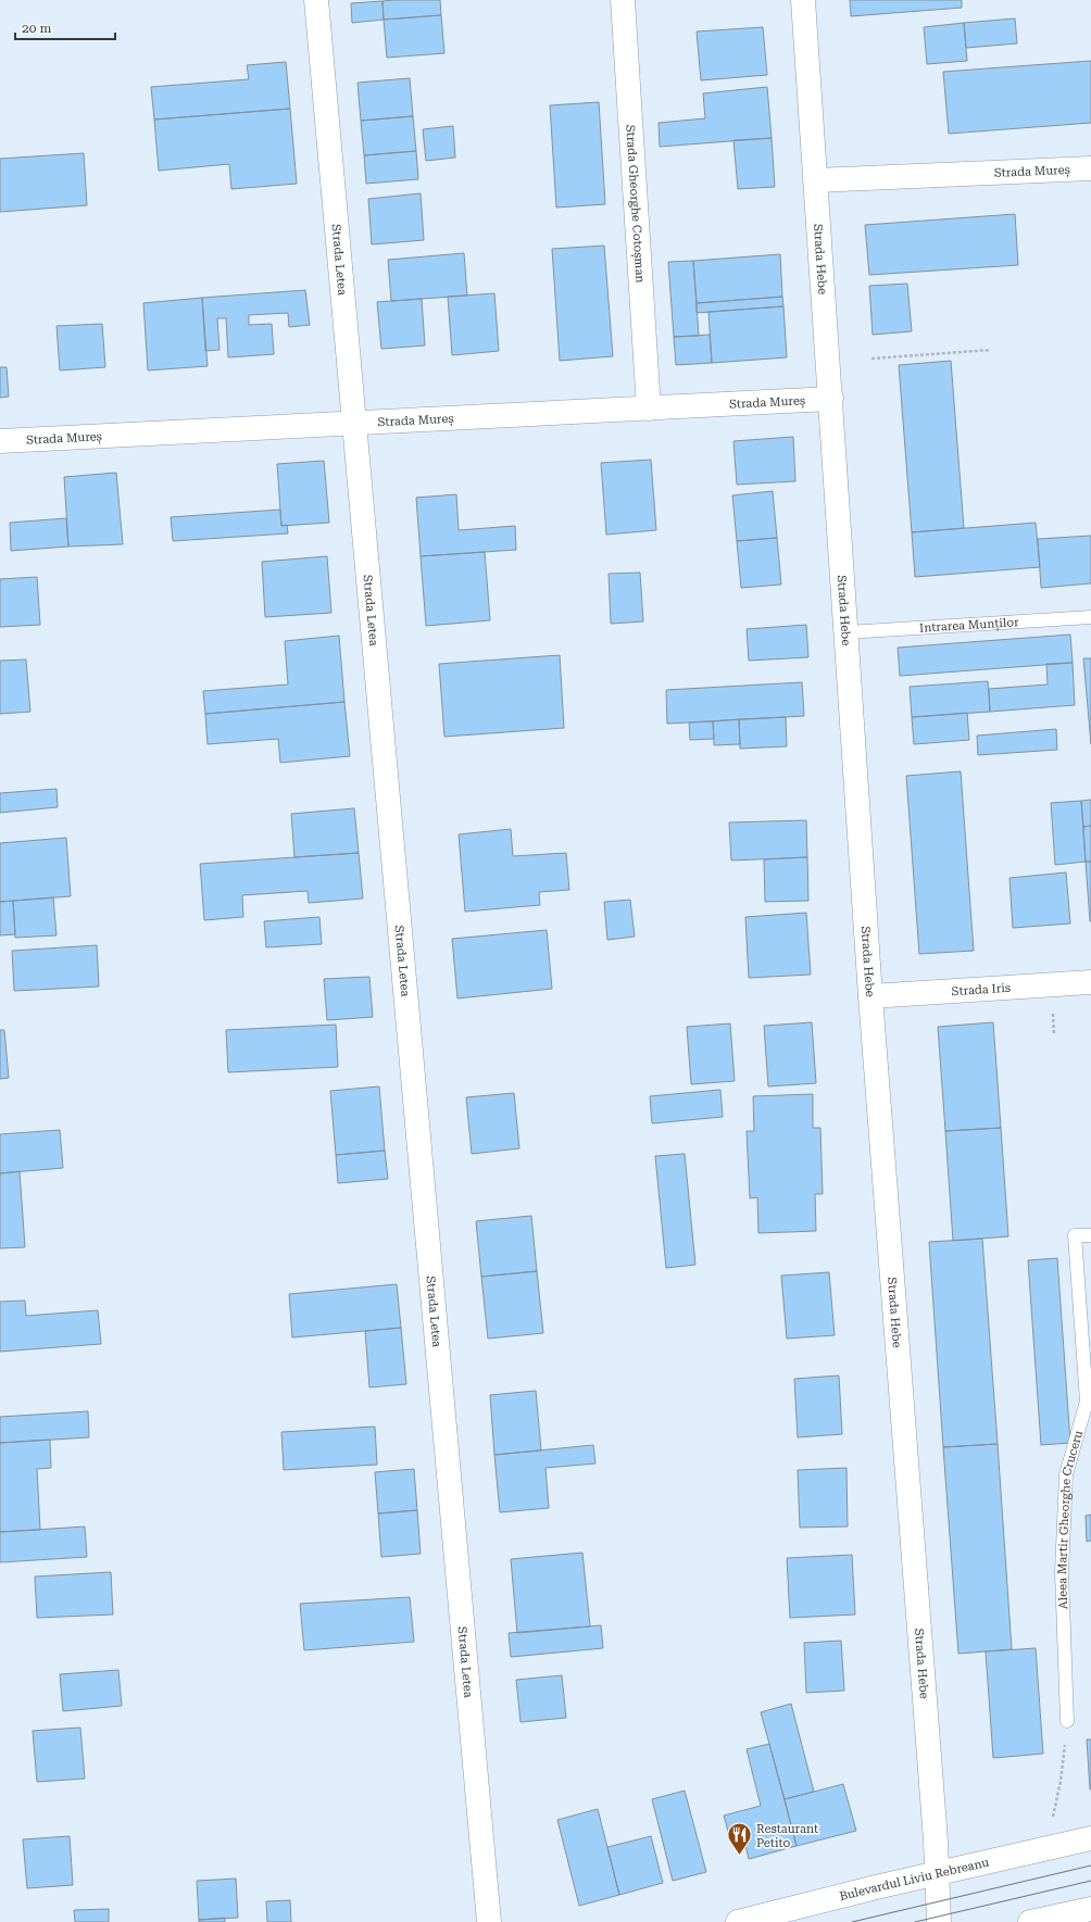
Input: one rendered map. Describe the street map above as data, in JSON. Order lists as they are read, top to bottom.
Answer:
{
  "streets": {
    "street": [
      "Strada Mureș",
      "Strada Gheorghe Cotoșman",
      "Strada Hebe",
      "Strada Letea",
      "Strada Iris",
      "Bulevardul Liviu Rebreanu"
    ],
    "lane": ["Intrarea Munților", "Aleea Martir Gheorghe Cruceru"]
  },
  "crossings": [
    ["Strada Mureș", "Strada Gheorghe Cotoșman"],
    ["Strada Mureș", "Strada Hebe"],
    ["Strada Mureș", "Strada Letea"],
    ["Strada Hebe", "Intrarea Munților"],
    ["Strada Hebe", "Strada Iris"],
    ["Strada Hebe", "Bulevardul Liviu Rebreanu"]
  ],
  "places": {
    "restaurant": ["Restaurant Petito"]
  },
  "scale_bar": "20 m"
}
